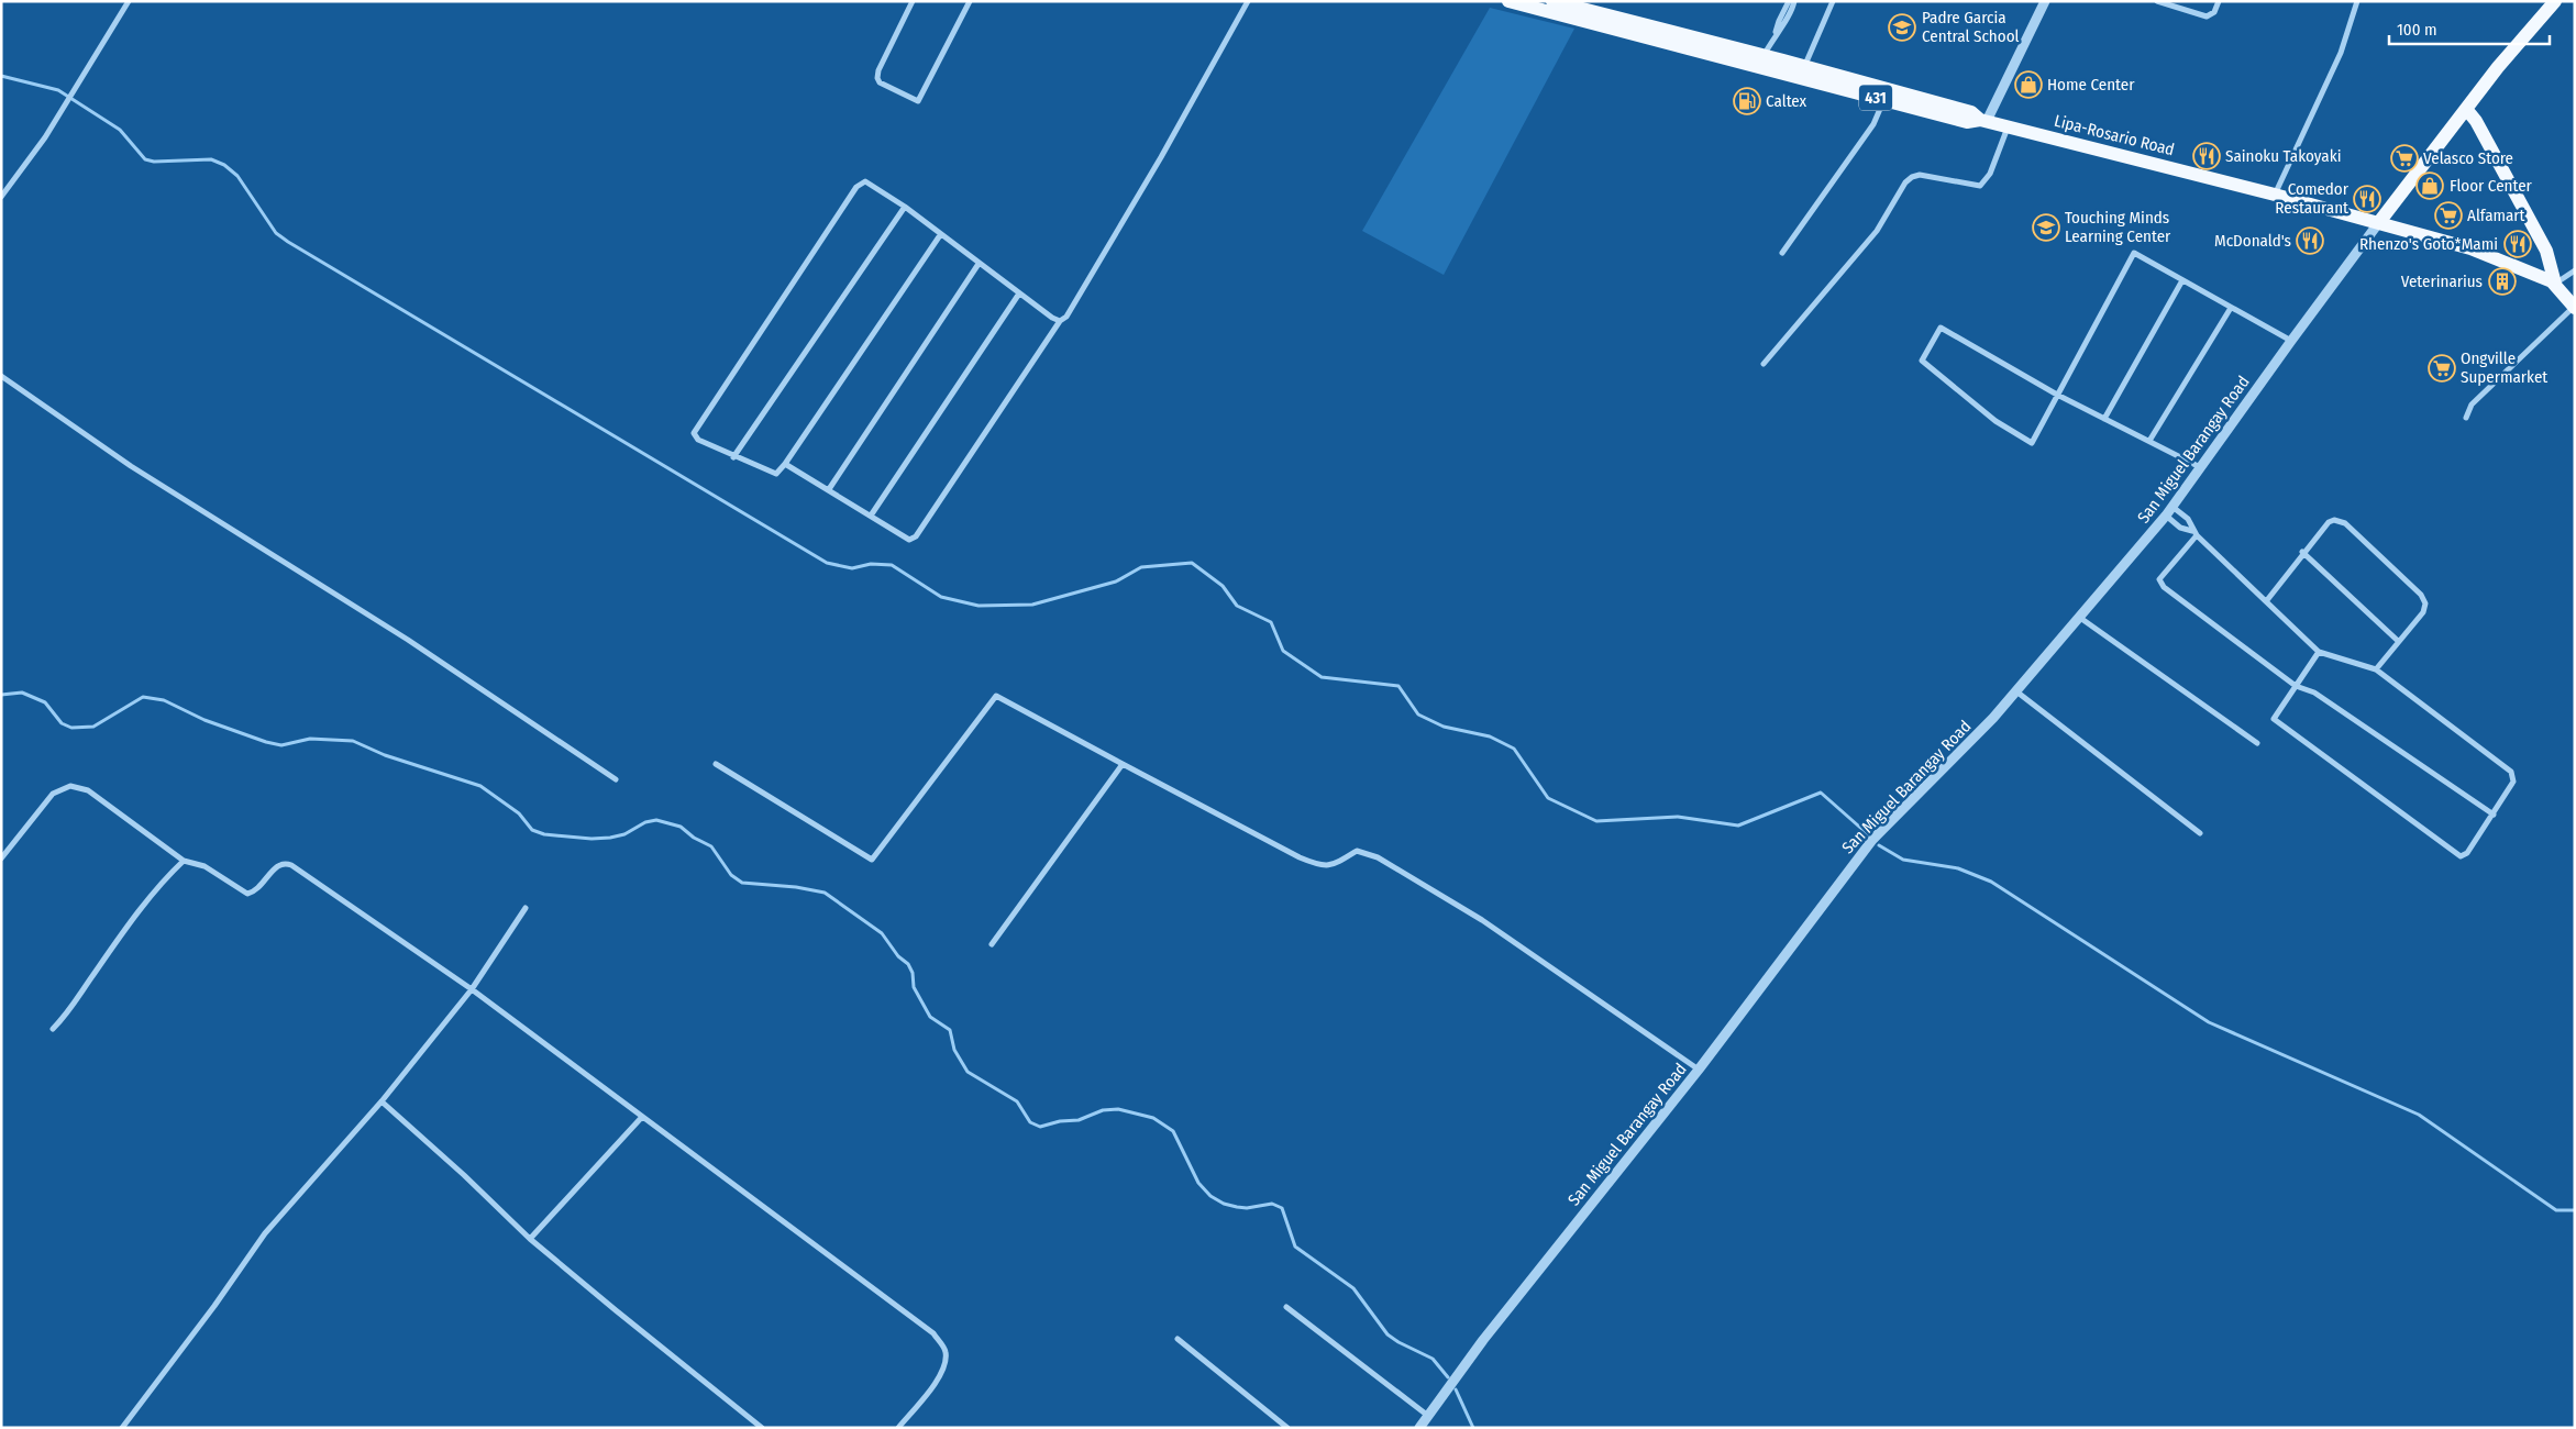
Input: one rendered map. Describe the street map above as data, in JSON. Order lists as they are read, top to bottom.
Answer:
{
  "streets": {
    "main road": ["431", "Lipa-Rosario Road"],
    "street": ["San Miguel Barangay Road"]
  },
  "crossings": [
    ["Lipa-Rosario Road", "San Miguel Barangay Road"]
  ],
  "places": {
    "school or university": ["Padre Garcia Central School", "Touching Minds Learning Center"],
    "shop": ["Home Center", "Floor Center"],
    "fuel station": ["Caltex"],
    "restaurant": [
      "Sainoku Takoyaki",
      "Comedor Restaurant",
      "McDonald's",
      "Rhenzo's Goto*Mami"
    ],
    "supermarket": ["Velasco Store", "Alfamart", "Ongville Supermarket"],
    "building": ["Veterinarius"]
  },
  "scale_bar": "100 m"
}
